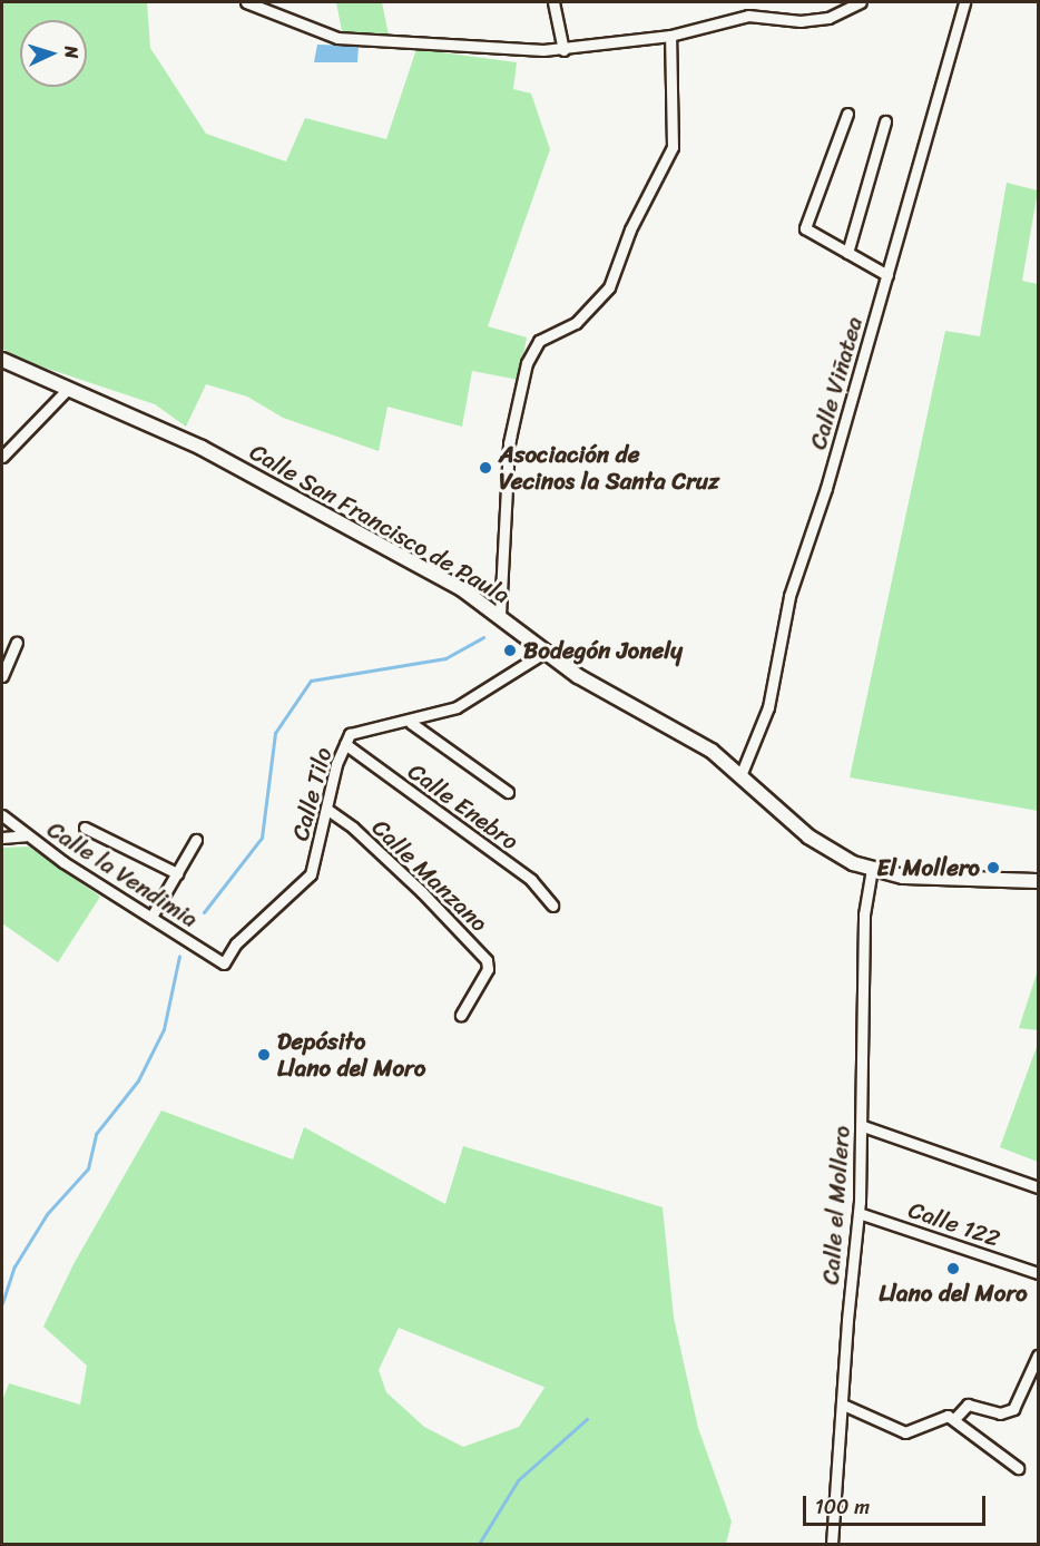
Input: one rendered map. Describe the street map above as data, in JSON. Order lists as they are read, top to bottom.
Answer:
{
  "streets": {
    "main road": ["Calle San Francisco de Paula"],
    "street": [
      "Calle Viñatea",
      "Calle Tilo",
      "Calle Enebro",
      "Calle la Vendimia",
      "Calle Manzano",
      "Calle el Mollero",
      "Calle 122"
    ]
  },
  "crossings": [
    ["Calle Viñatea", "Calle San Francisco de Paula"],
    ["Calle San Francisco de Paula", "Calle Tilo"],
    ["Calle San Francisco de Paula", "Calle el Mollero"],
    ["Calle Tilo", "Calle Enebro"],
    ["Calle Tilo", "Calle la Vendimia"],
    ["Calle Tilo", "Calle Manzano"],
    ["Calle el Mollero", "Calle 122"]
  ],
  "places": [
    "Asociación de Vecinos la Santa Cruz",
    "Bodegón Jonely",
    "El Mollero",
    "Depósito Llano del Moro",
    "Llano del Moro"
  ],
  "scale_bar": "100 m",
  "north": "right"
}
